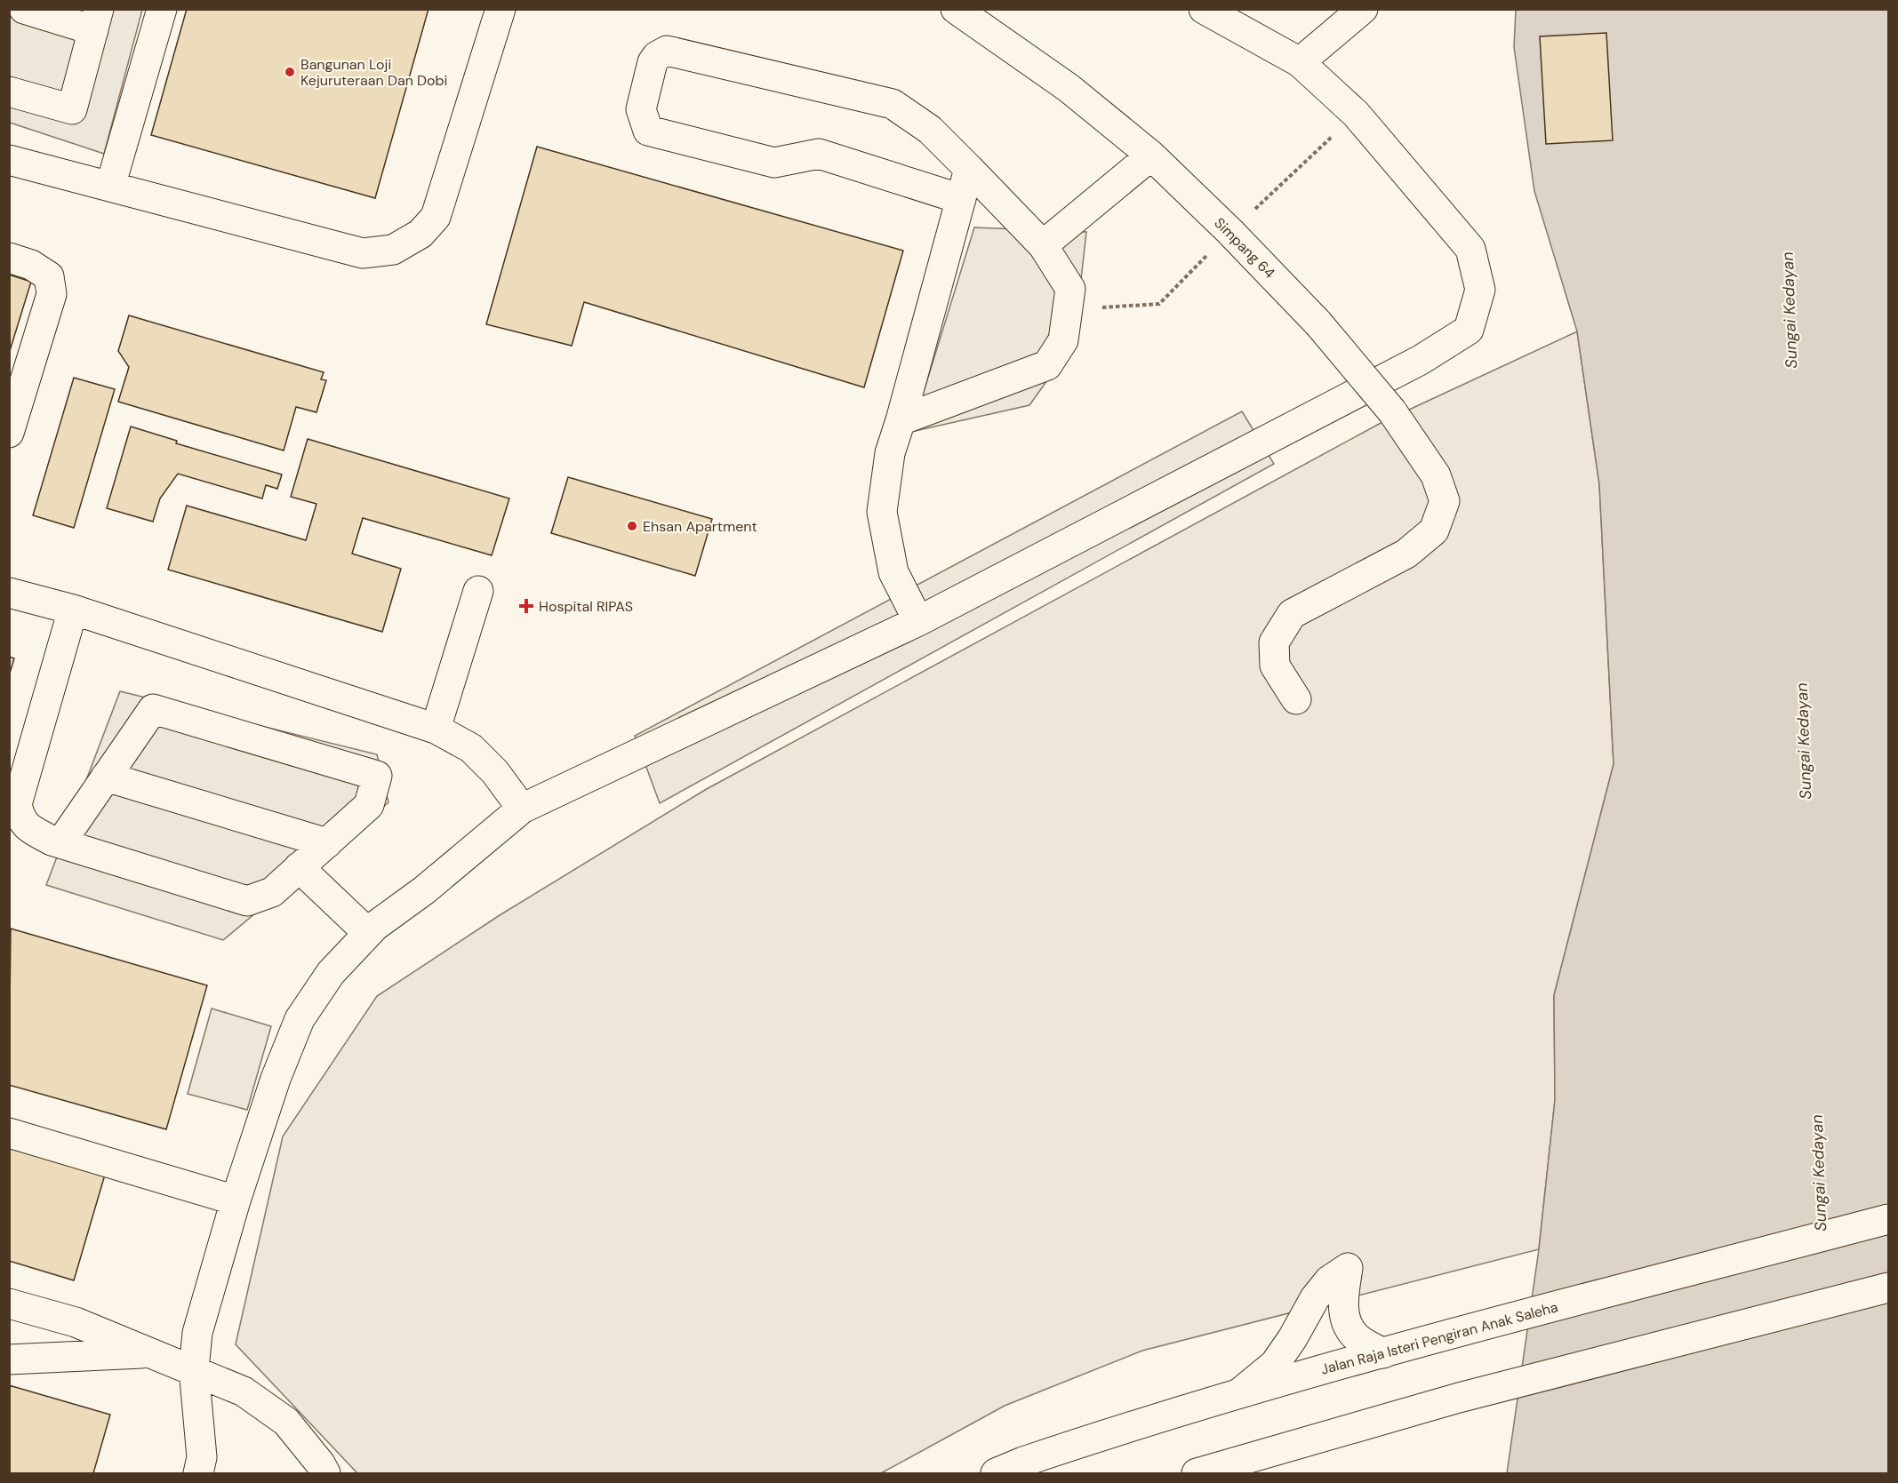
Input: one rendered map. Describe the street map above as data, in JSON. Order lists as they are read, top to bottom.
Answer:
{
  "streets": {
    "main road": ["Simpang 64", "Jalan Raja Isteri Pengiran Anak Saleha"]
  },
  "water": ["Sungai Kedayan"],
  "places": {
    "other": ["Bangunan Loji Kejuruteraan Dan Dobi", "Ehsan Apartment"],
    "health": ["Hospital RIPAS"]
  }
}
